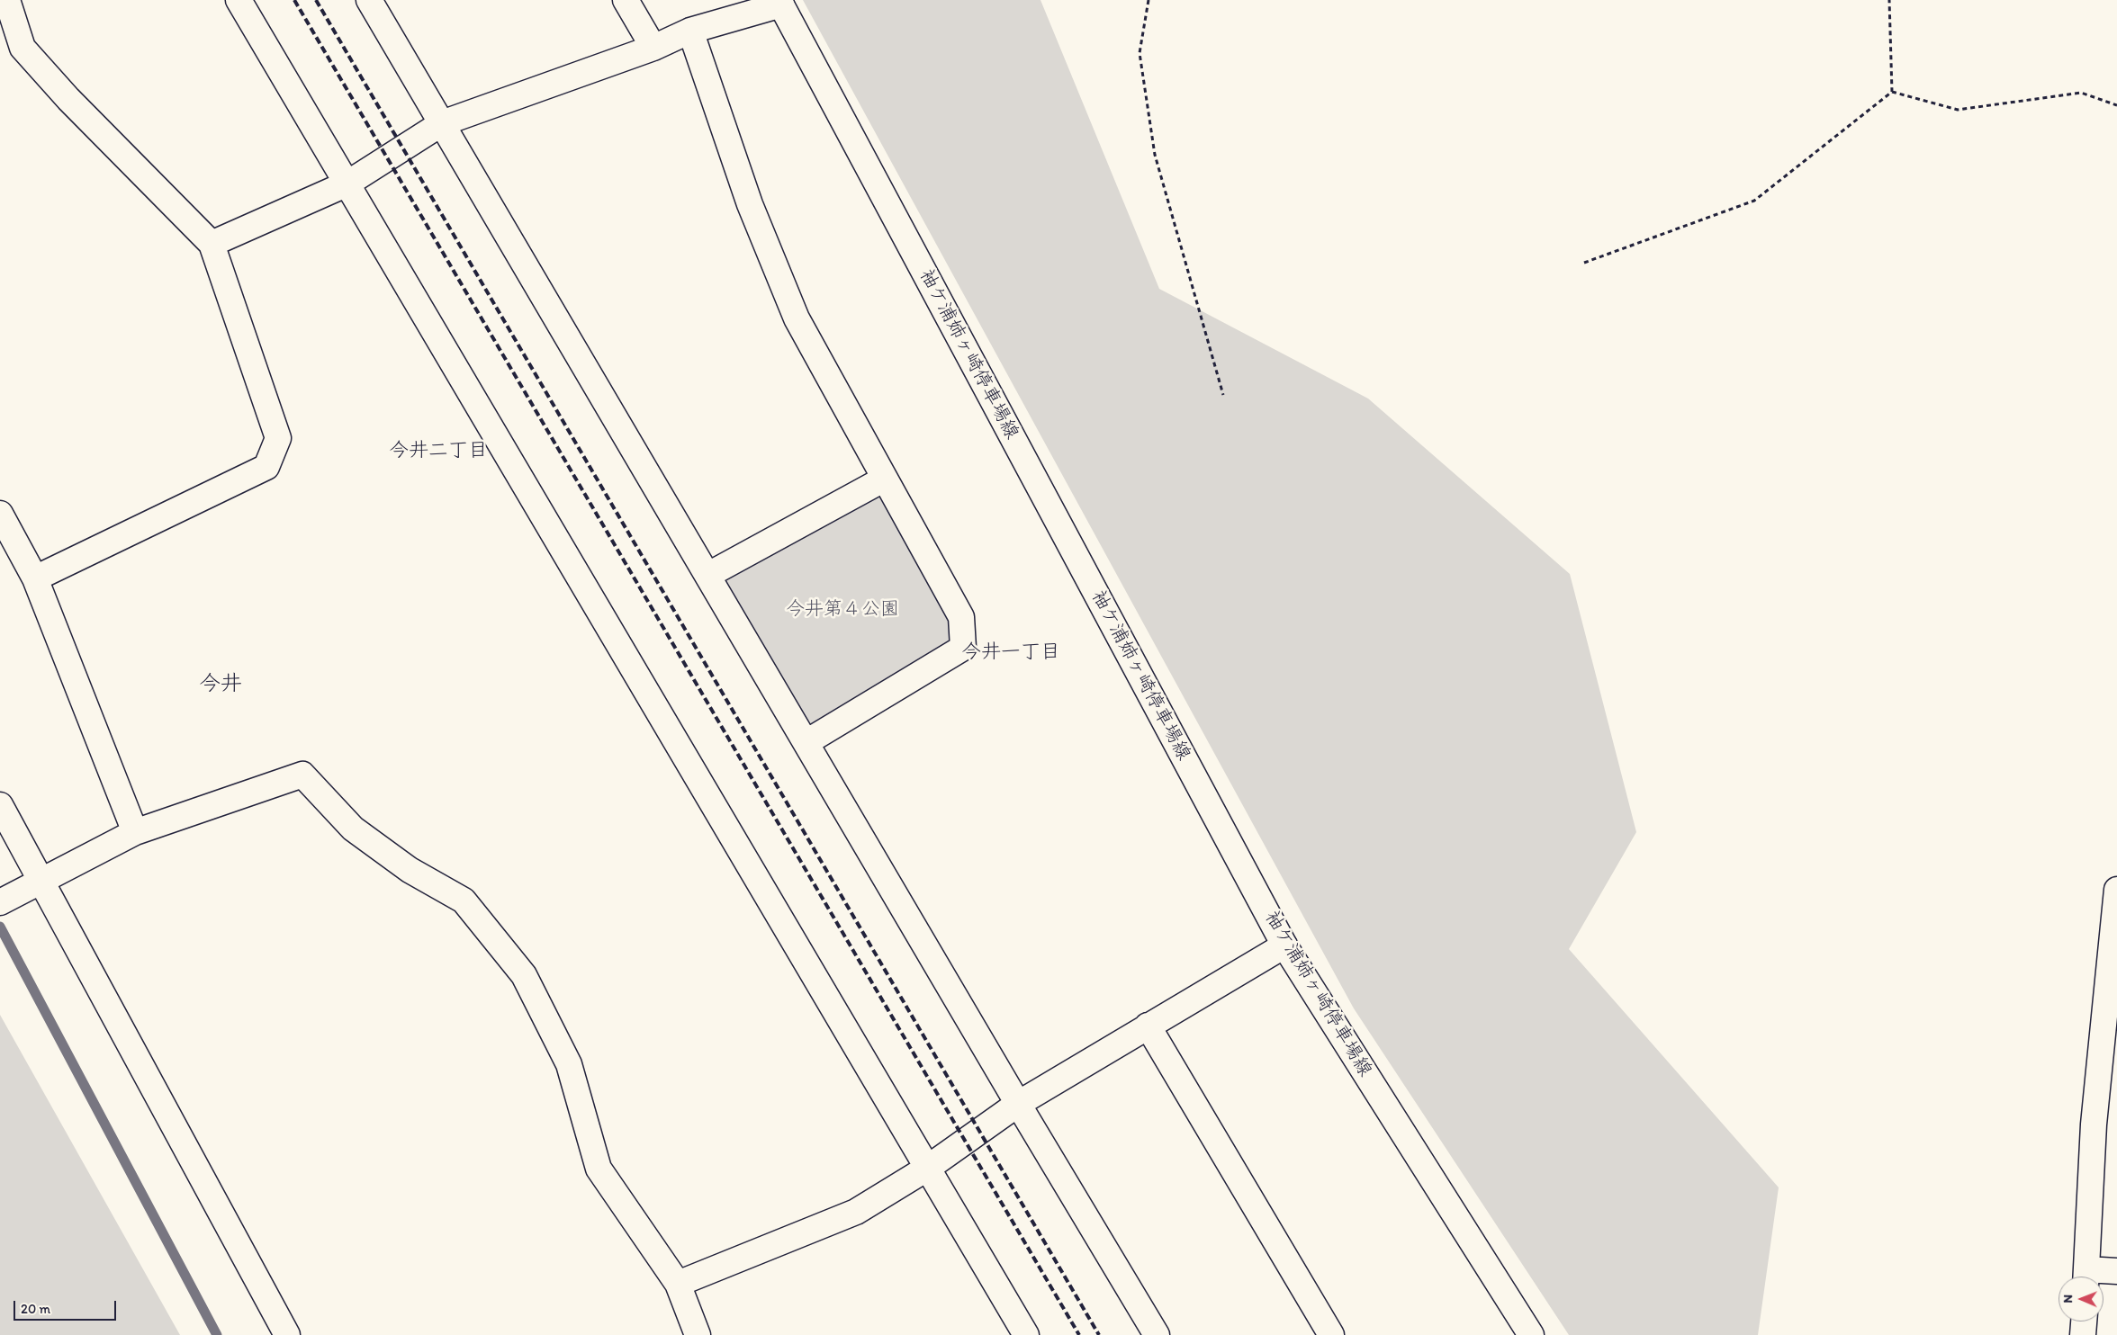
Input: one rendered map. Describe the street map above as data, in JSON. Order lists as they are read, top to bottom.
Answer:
{
  "streets": {
    "street": ["袖ケ浦姉ヶ崎停車場線"]
  },
  "districts": ["今井二丁目", "今井一丁目", "今井"],
  "parks": ["今井第４公園"],
  "scale_bar": "20 m",
  "north": "left"
}
